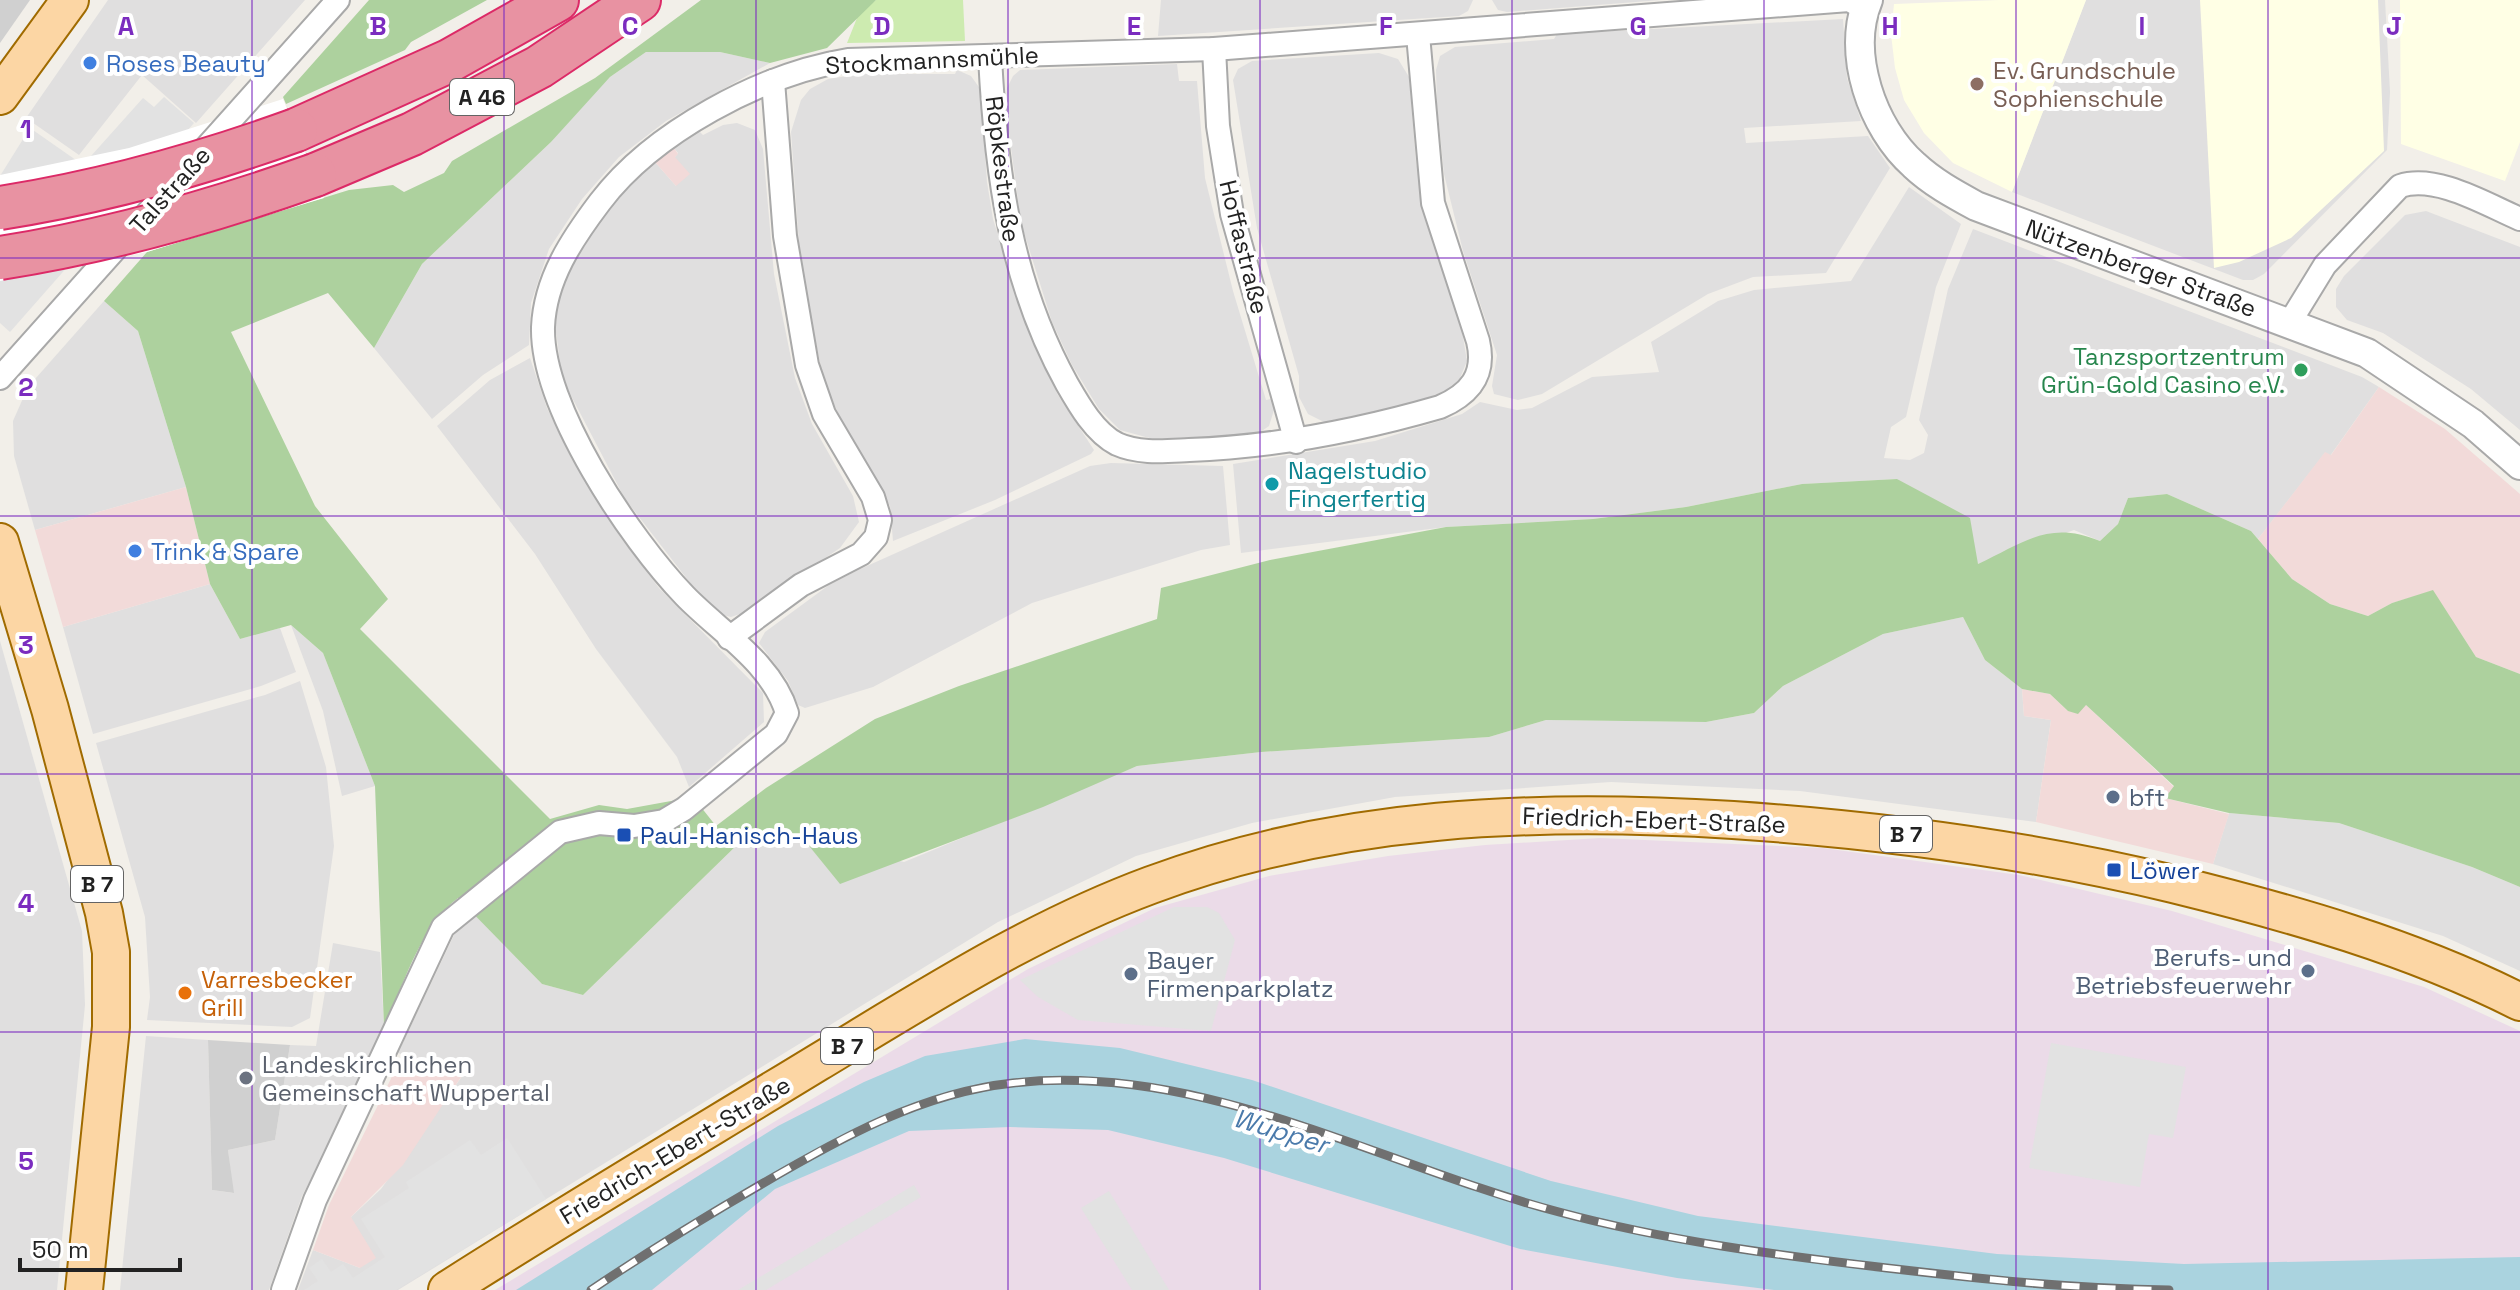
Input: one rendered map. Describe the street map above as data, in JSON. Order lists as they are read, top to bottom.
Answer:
{
  "streets": {
    "highway": ["A 46"],
    "main road": ["Friedrich-Ebert-Straße", "B 7"],
    "street": [
      "Stockmannsmühle",
      "Röpkestraße",
      "Talstraße",
      "Hoffastraße",
      "Nützenberger Straße"
    ]
  },
  "crossings": [
    ["Stockmannsmühle", "Röpkestraße"],
    ["Stockmannsmühle", "Hoffastraße"],
    ["Stockmannsmühle", "Nützenberger Straße"],
    ["Röpkestraße", "Hoffastraße"]
  ],
  "water": ["Wupper"],
  "places": {
    "other": [
      "Roses Beauty",
      "Ev. Grundschule Sophienschule",
      "Tanzsportzentrum Grün-Gold Casino e.V.",
      "Nagelstudio Fingerfertig",
      "Trink & Spare",
      "bft",
      "Berufs- und Betriebsfeuerwehr",
      "Bayer Firmenparkplatz",
      "Varresbecker Grill",
      "Landeskirchlichen Gemeinschaft Wuppertal"
    ],
    "transit": ["Paul-Hanisch-Haus", "Löwer"]
  },
  "scale_bar": "50 m",
  "grid": {
    "columns": [
      "A",
      "B",
      "C",
      "D",
      "E",
      "F",
      "G",
      "H",
      "I",
      "J"
    ],
    "rows": [
      "1",
      "2",
      "3",
      "4",
      "5"
    ]
  }
}
